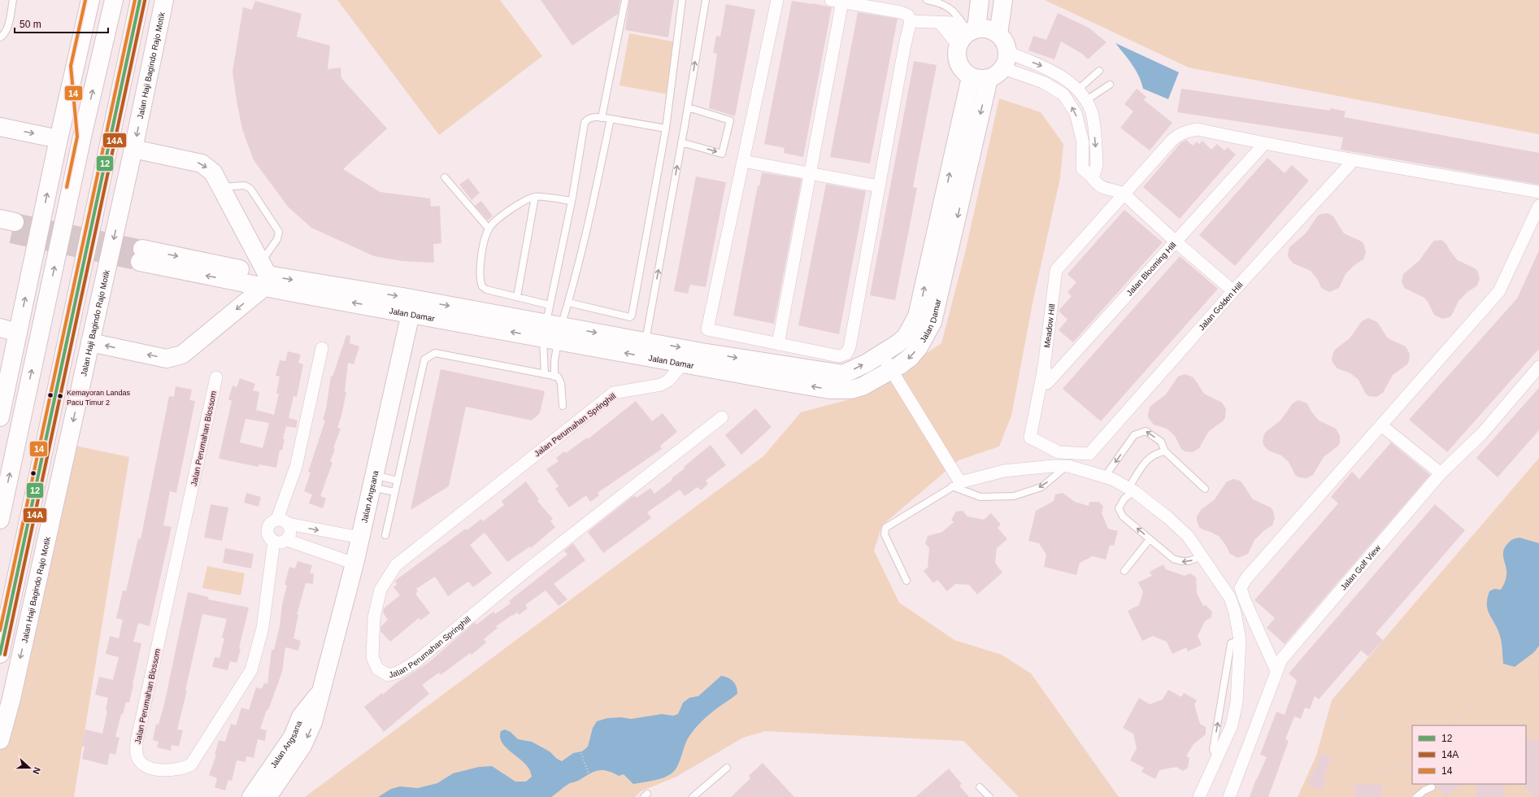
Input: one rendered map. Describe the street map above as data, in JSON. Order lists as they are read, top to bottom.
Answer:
{
  "streets": {
    "main road": ["Jalan Haji Bagindo Rajo Motik", "Jalan Damar", "Jalan Angsana"],
    "street": [
      "Jalan Blooming Hill",
      "Jalan Golden Hill",
      "Meadow Hill",
      "Jalan Perumahan Springhill",
      "Jalan Perumahan Blossom",
      "Jalan Golf View"
    ]
  },
  "crossings": [
    ["Jalan Blooming Hill", "Meadow Hill"],
    ["Jalan Golden Hill", "Meadow Hill"],
    ["Jalan Damar", "Jalan Perumahan Springhill"],
    ["Jalan Damar", "Jalan Angsana"]
  ],
  "places": ["Kemayoran Landas Pacu Timur 2"],
  "lines": ["transit line 12", "transit line 14", "transit line 14A"],
  "legend": ["12", "14A", "14"],
  "scale_bar": "50 m",
  "north": "right"
}
